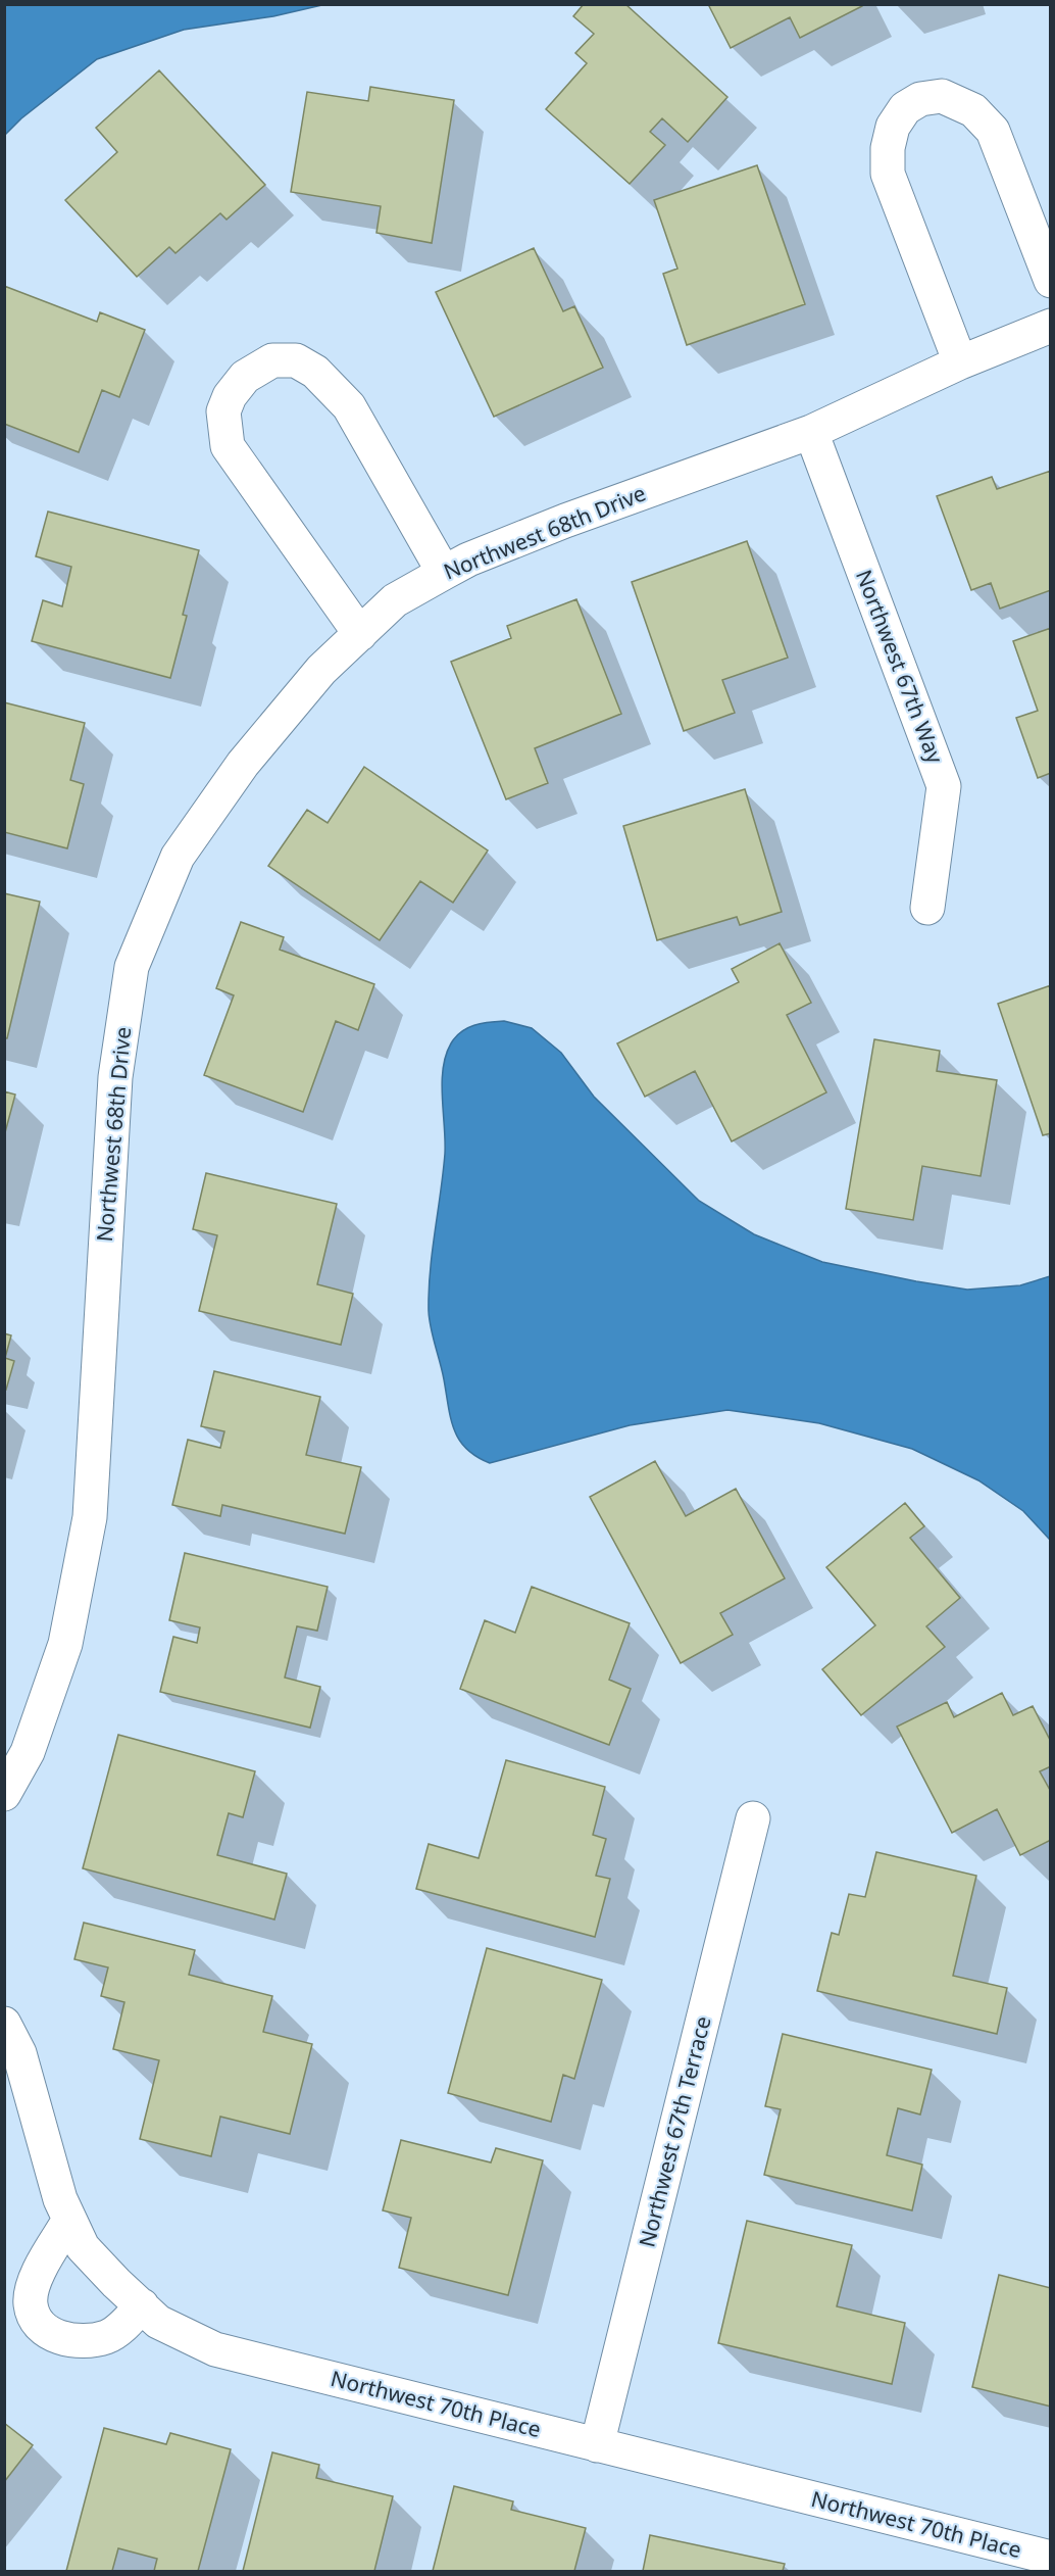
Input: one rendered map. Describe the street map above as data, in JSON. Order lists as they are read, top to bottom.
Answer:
{
  "streets": {
    "street": [
      "Northwest 68th Drive",
      "Northwest 67th Way",
      "Northwest 67th Terrace",
      "Northwest 70th Place"
    ]
  },
  "crossings": [
    ["Northwest 68th Drive", "Northwest 67th Way"],
    ["Northwest 67th Terrace", "Northwest 70th Place"]
  ]
}
